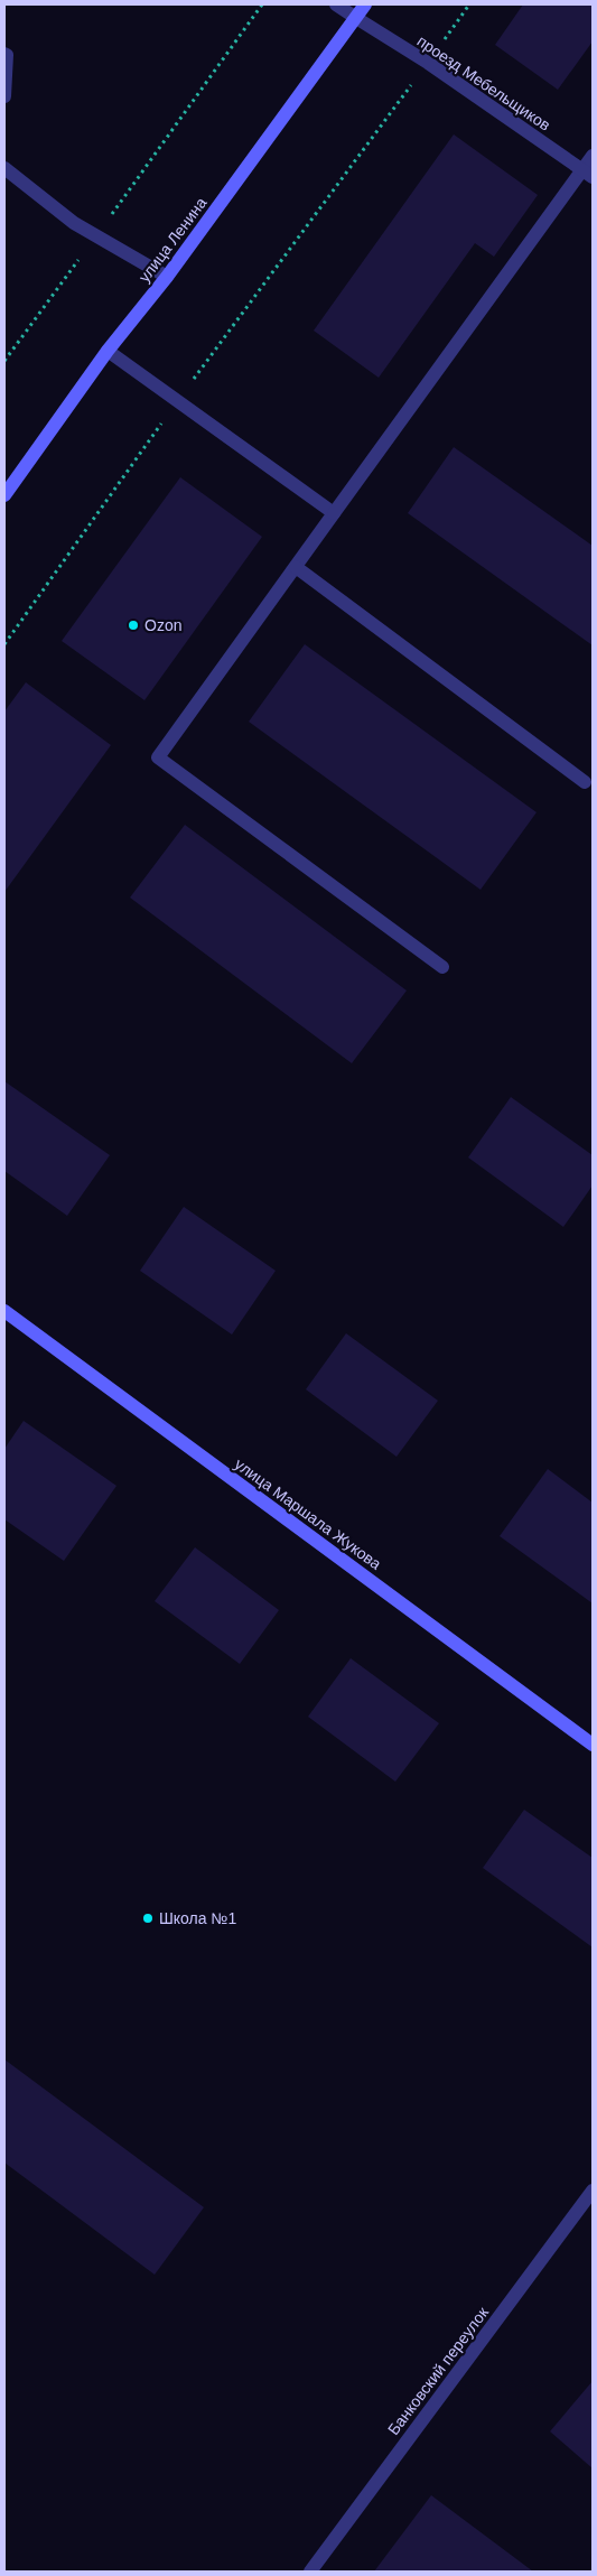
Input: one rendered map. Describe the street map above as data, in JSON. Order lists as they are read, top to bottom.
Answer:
{
  "streets": {
    "street": [
      "проезд Мебельщиков",
      "улица Ленина",
      "улица Маршала Жукова",
      "Банковский переулок"
    ]
  },
  "crossings": [
    ["проезд Мебельщиков", "улица Ленина"]
  ],
  "places": ["Ozon", "Школа №1"]
}
